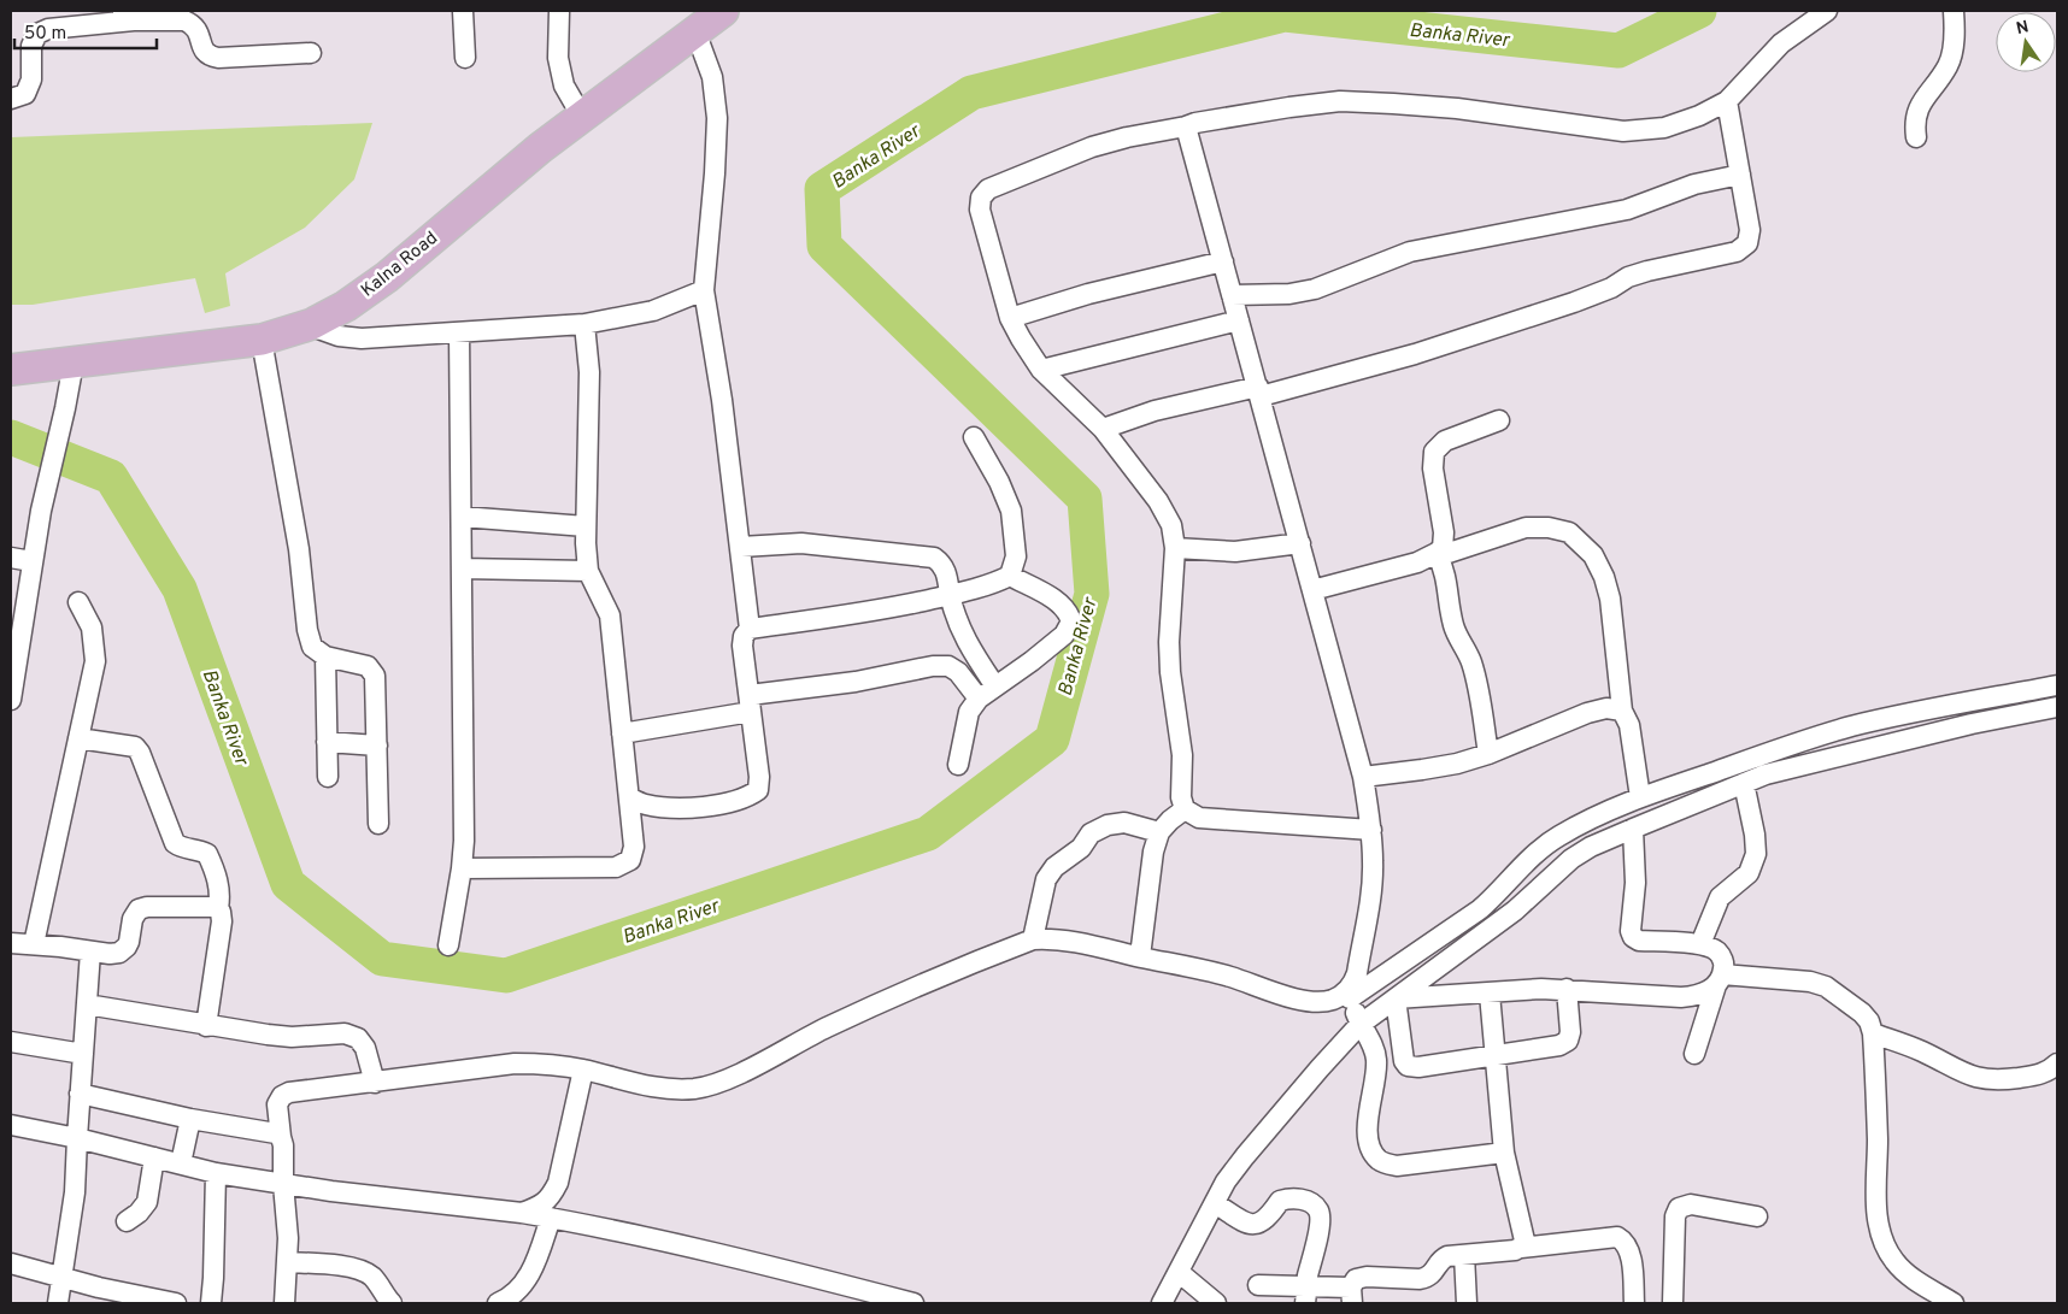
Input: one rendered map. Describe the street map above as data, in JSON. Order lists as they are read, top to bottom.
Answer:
{
  "streets": {
    "main road": ["Kalna Road"]
  },
  "water": ["Banka River"],
  "scale_bar": "50 m",
  "north": "top"
}
